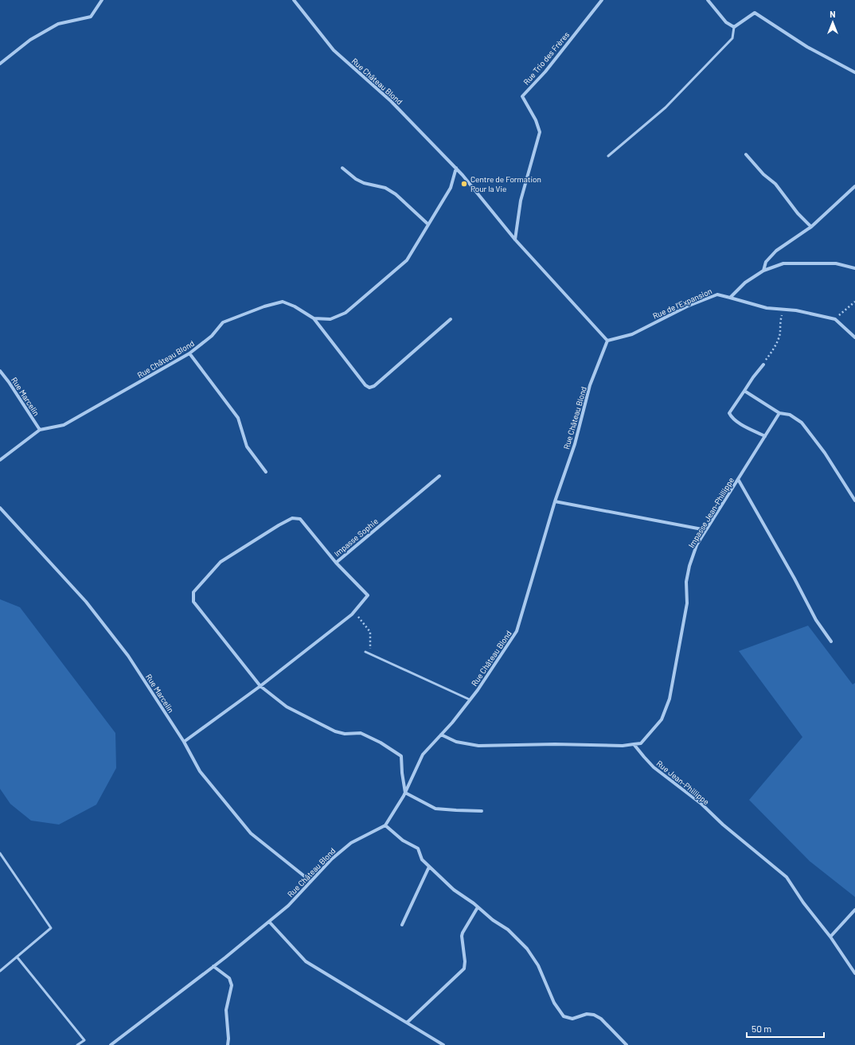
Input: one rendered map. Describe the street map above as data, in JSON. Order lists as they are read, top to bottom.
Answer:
{
  "streets": {
    "street": [
      "Rue Trio des Frères",
      "Rue Château Blond",
      "Rue de l'Expansion",
      "Rue Marcelin",
      "Impasse Jean-Phillippe",
      "Impasse Sophie",
      "Rue Jean-Phillippe"
    ]
  },
  "crossings": [
    ["Rue Trio des Frères", "Rue Château Blond"],
    ["Rue Château Blond", "Rue de l'Expansion"],
    ["Rue Château Blond", "Rue Marcelin"],
    ["Rue Marcelin", "Impasse Sophie"],
    ["Impasse Jean-Phillippe", "Rue Jean-Phillippe"]
  ],
  "places": ["Centre de Formation Pour la Vie"],
  "scale_bar": "50 m",
  "north": "top"
}
